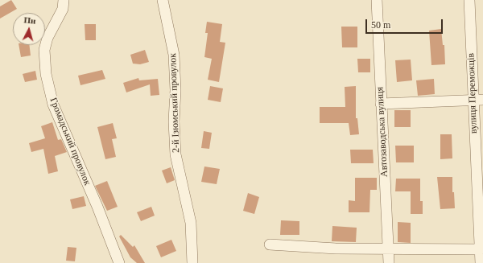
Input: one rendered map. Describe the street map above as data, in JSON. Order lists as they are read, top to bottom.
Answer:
{
  "streets": {
    "street": [
      "вулиця Переможців",
      "2-й Ізюмський провулок",
      "Автозаводська вулиця",
      "Громадський провулок"
    ]
  },
  "scale_bar": "50 m",
  "north": "top"
}
